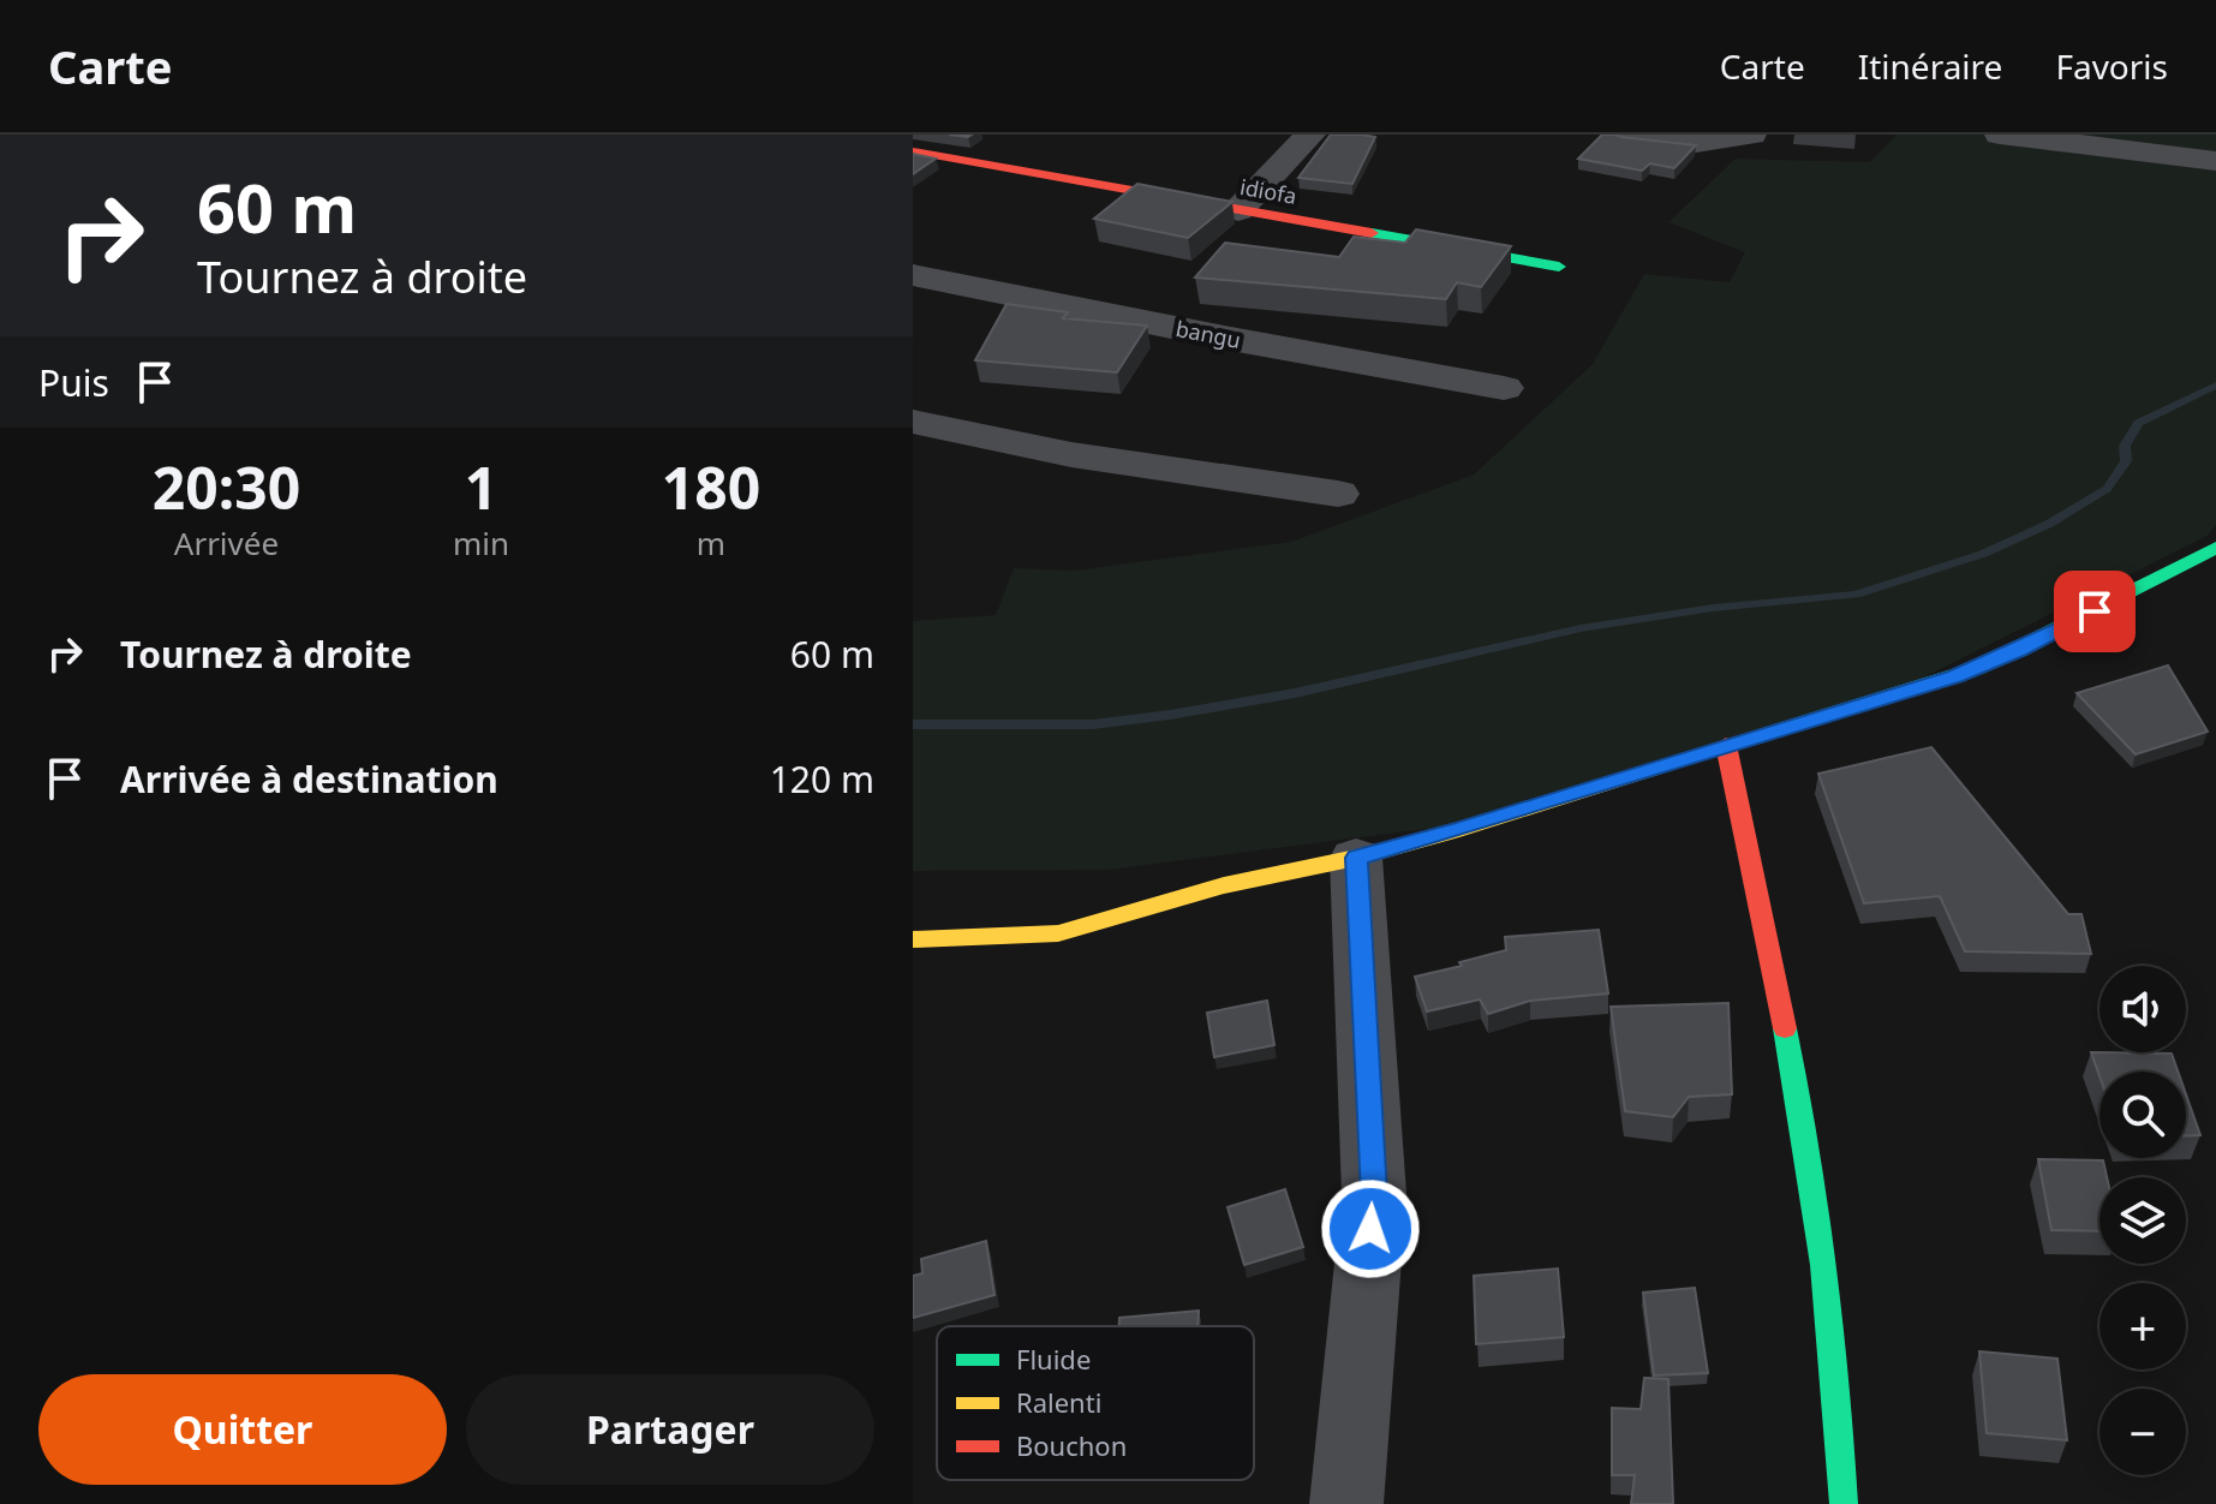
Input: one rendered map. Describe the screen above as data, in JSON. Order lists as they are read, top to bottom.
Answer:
{
  "streets": {
    "street": ["idiofa", "bangu"]
  },
  "legend": ["Fluide", "Ralenti", "Bouchon"],
  "page": {
    "header": "Carte",
    "nav": ["Carte", "Itinéraire", "Favoris"],
    "turn": ["60 m", "Tournez à droite"],
    "then": "Puis",
    "eta": [
      "20:30",
      "Arrivée",
      "1",
      "min",
      "180",
      "m"
    ],
    "list": [
      {
        "name": "Tournez à droite",
        "value": "60 m"
      },
      {
        "name": "Arrivée à destination",
        "value": "120 m"
      }
    ],
    "map_buttons": ["+", "−"],
    "buttons": ["Quitter", "Partager"]
  }
}
